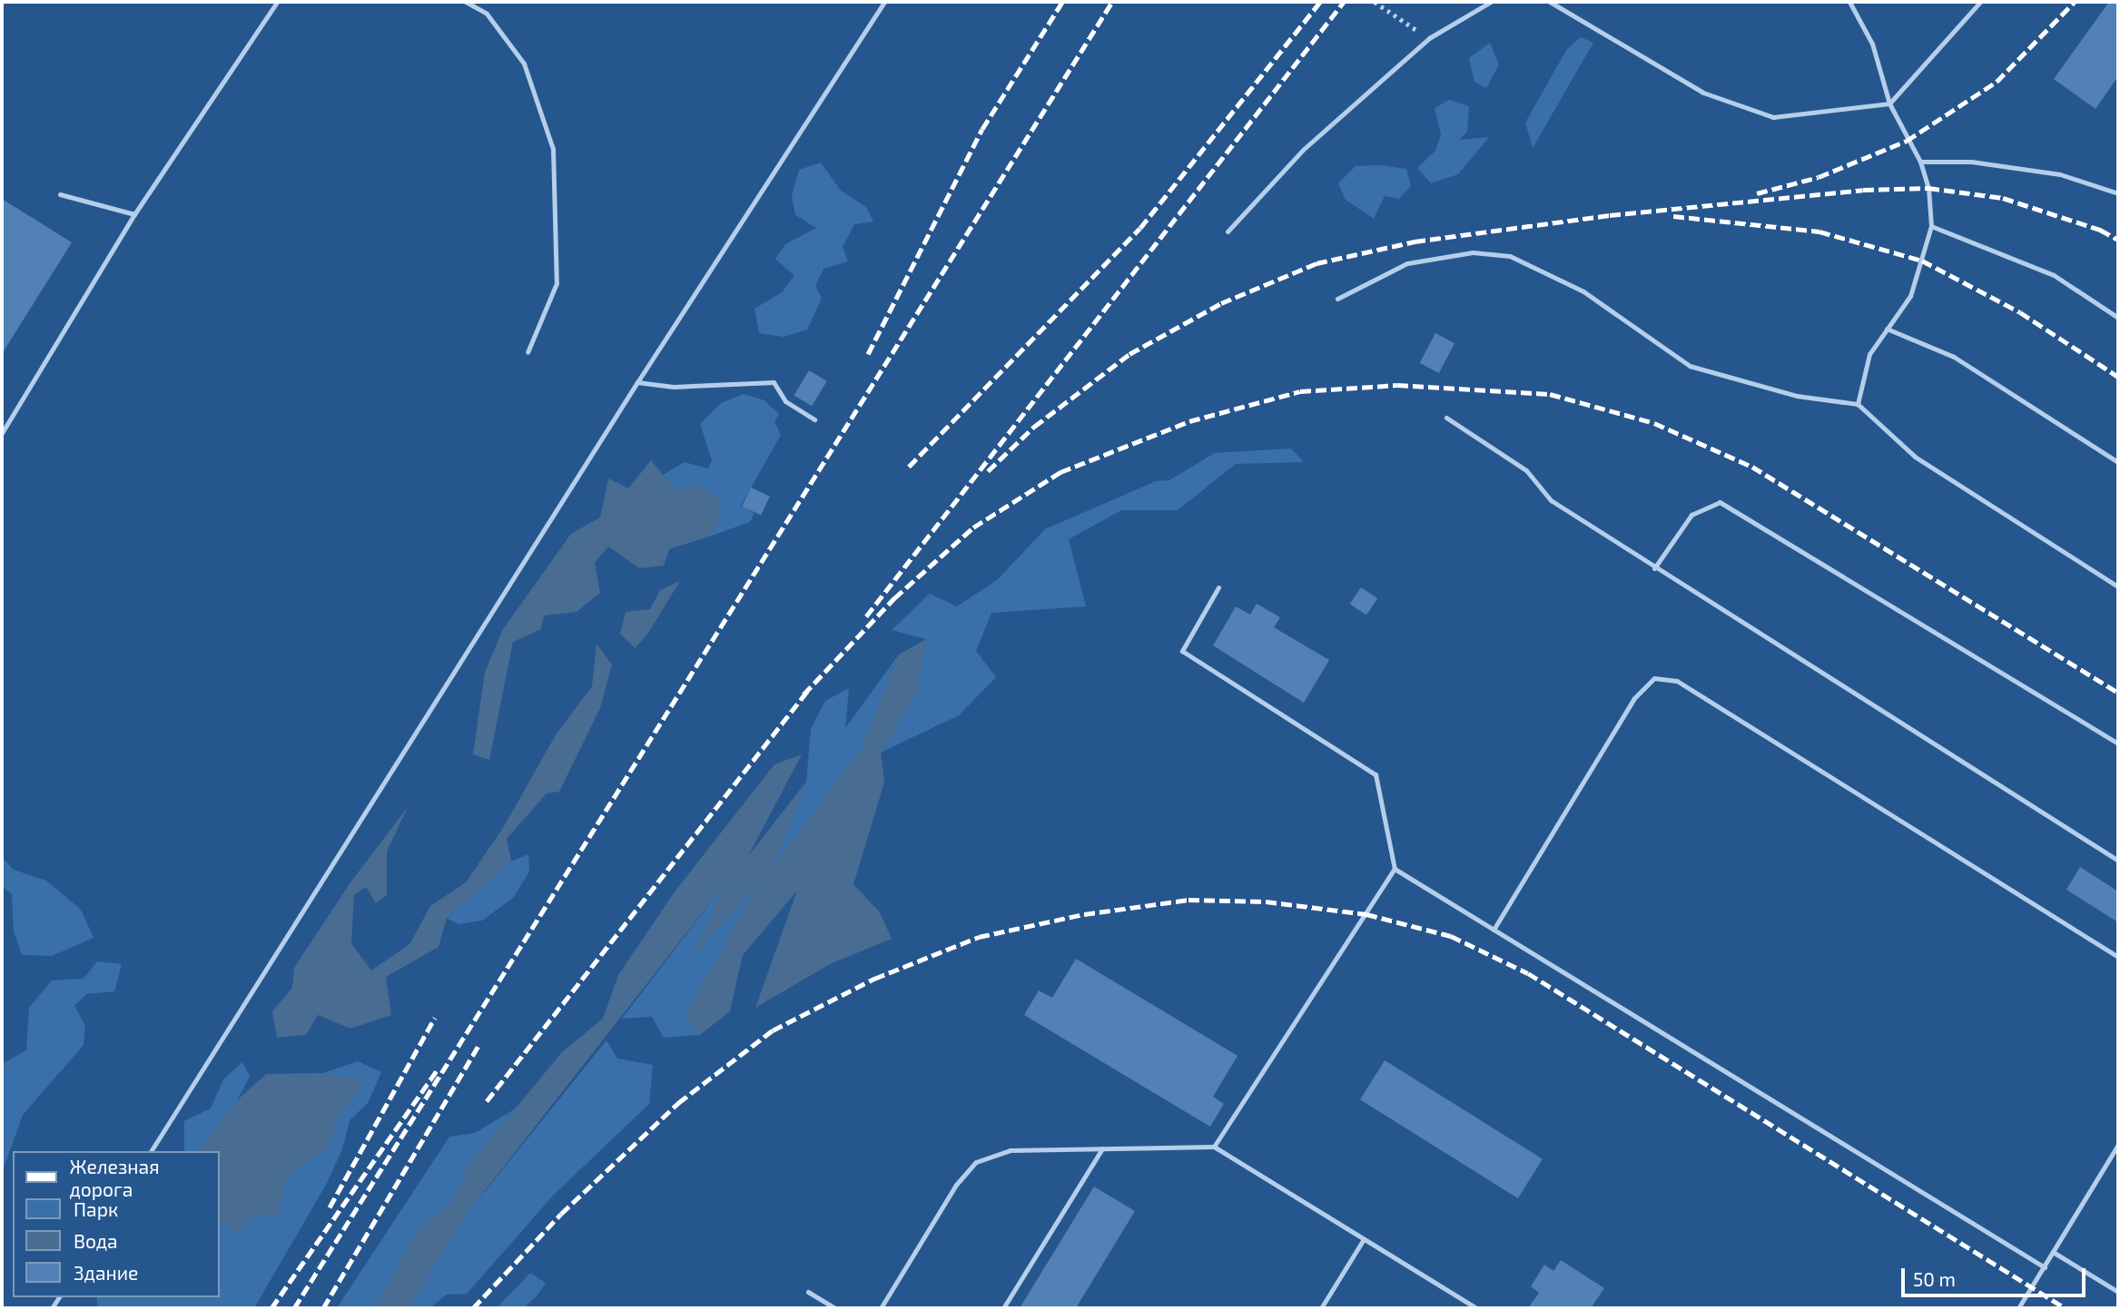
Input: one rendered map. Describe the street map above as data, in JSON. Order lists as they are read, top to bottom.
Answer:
{
  "legend": [
    "Железная дорога",
    "Парк",
    "Вода",
    "Здание"
  ],
  "scale_bar": "50 m"
}
